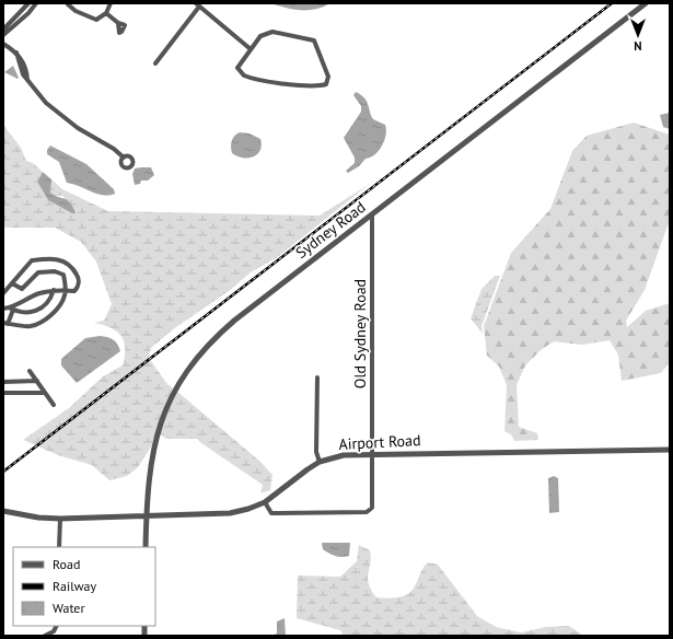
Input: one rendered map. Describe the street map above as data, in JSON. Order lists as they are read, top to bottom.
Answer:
{
  "streets": {
    "street": ["Sydney Road", "Old Sydney Road", "Airport Road"]
  },
  "crossings": [
    ["Sydney Road", "Old Sydney Road"],
    ["Sydney Road", "Airport Road"],
    ["Old Sydney Road", "Airport Road"]
  ],
  "legend": ["Road", "Railway", "Water"],
  "north": "bottom"
}
